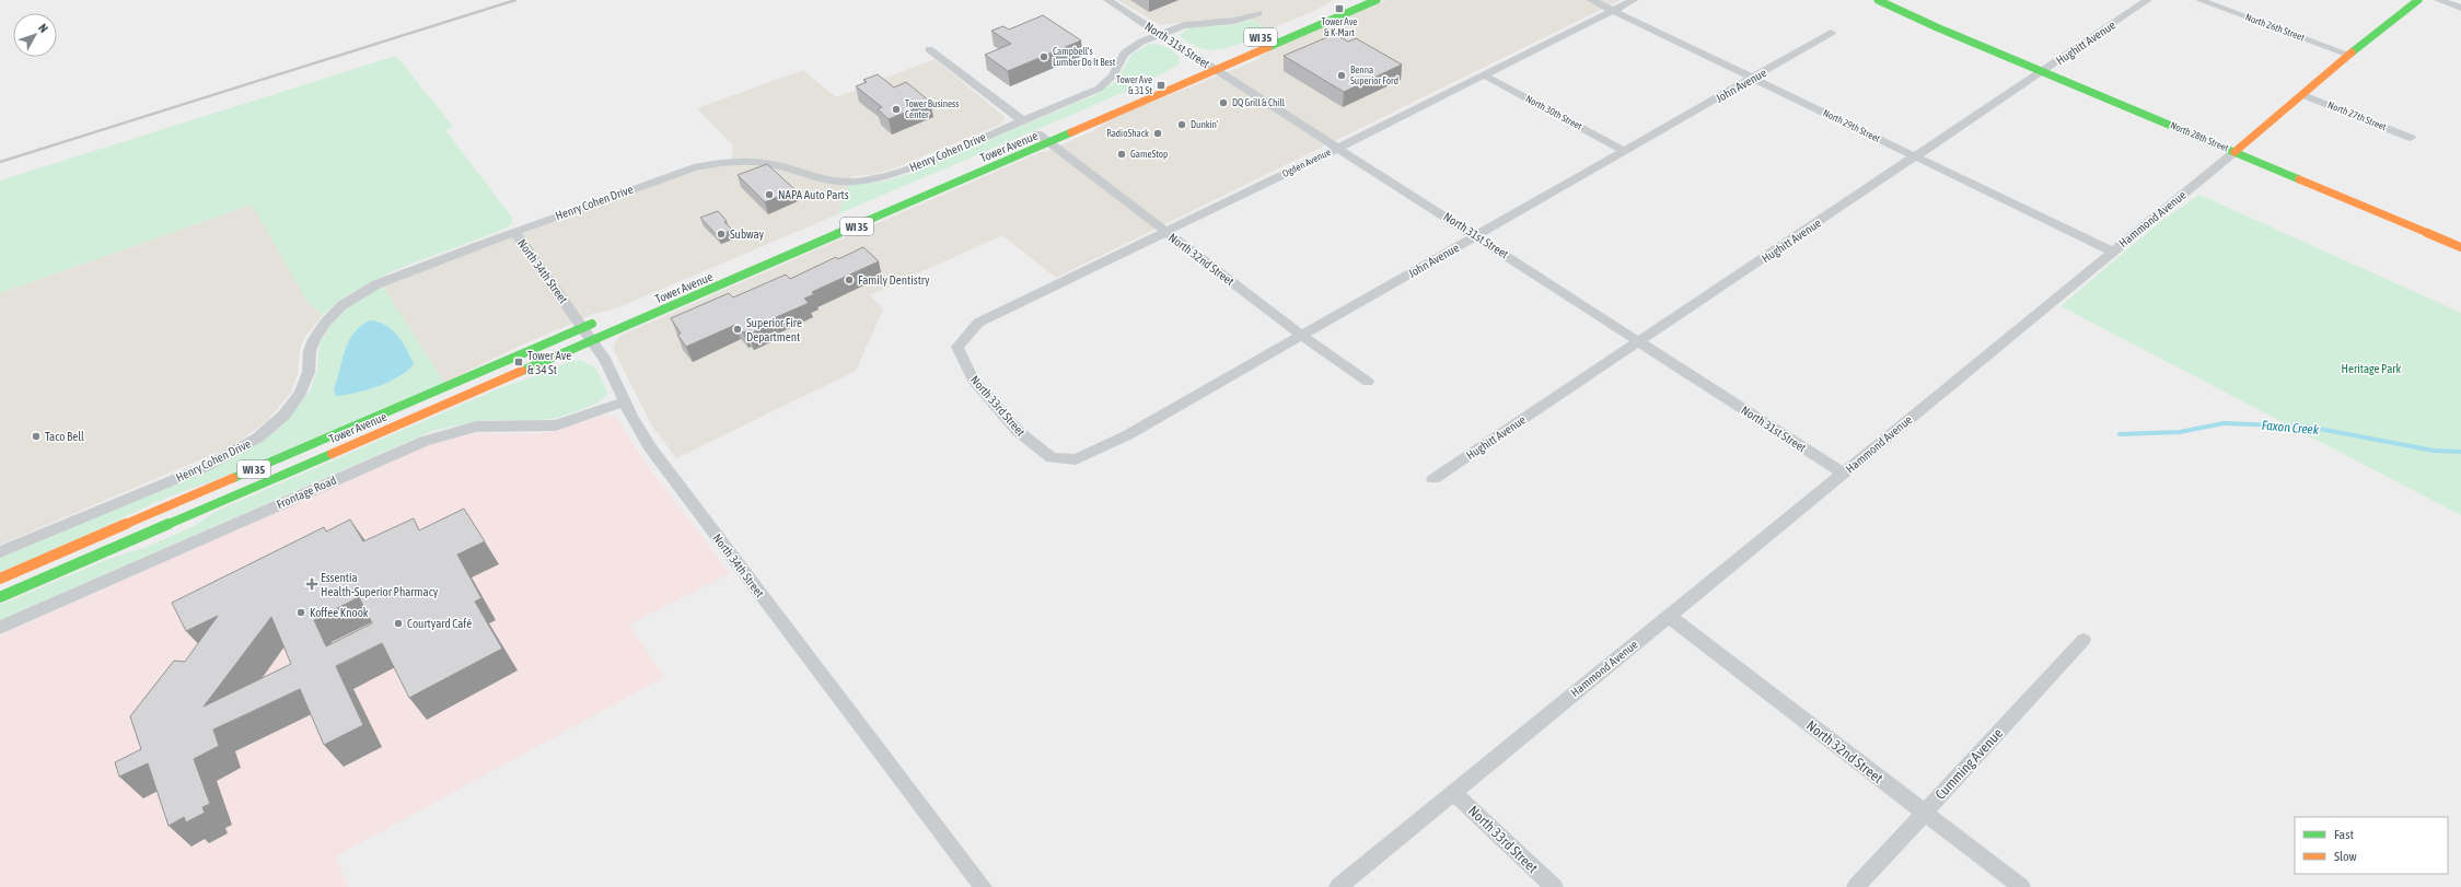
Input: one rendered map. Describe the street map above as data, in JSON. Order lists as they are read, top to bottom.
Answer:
{
  "streets": {
    "main road": [
      "WI 35",
      "North 28th Street",
      "Tower Avenue",
      "Hammond Avenue"
    ],
    "street": [
      "North 26th Street",
      "Hughitt Avenue",
      "North 31st Street",
      "John Avenue",
      "North 30th Street",
      "North 27th Street",
      "North 29th Street",
      "Henry Cohen Drive",
      "Ogden Avenue",
      "North 32nd Street",
      "North 34th Street",
      "North 33rd Street",
      "Frontage Road",
      "Cumming Avenue"
    ]
  },
  "crossings": [
    ["North 26th Street", "Hammond Avenue"],
    ["Hughitt Avenue", "North 31st Street"],
    ["Hughitt Avenue", "North 29th Street"],
    ["Hughitt Avenue", "North 28th Street"],
    ["North 31st Street", "John Avenue"],
    ["North 31st Street", "Tower Avenue"],
    ["North 31st Street", "Henry Cohen Drive"],
    ["North 31st Street", "Ogden Avenue"],
    ["North 31st Street", "Hammond Avenue"],
    ["John Avenue", "North 30th Street"],
    ["John Avenue", "North 29th Street"],
    ["John Avenue", "North 32nd Street"],
    ["John Avenue", "North 33rd Street"],
    ["North 30th Street", "Ogden Avenue"],
    ["North 27th Street", "Hammond Avenue"],
    ["North 29th Street", "Ogden Avenue"],
    ["North 29th Street", "Hammond Avenue"],
    ["North 28th Street", "Hammond Avenue"],
    ["Tower Avenue", "North 32nd Street"],
    ["Tower Avenue", "North 34th Street"],
    ["Henry Cohen Drive", "North 34th Street"],
    ["Ogden Avenue", "North 32nd Street"],
    ["Ogden Avenue", "North 33rd Street"],
    ["Hammond Avenue", "North 32nd Street"],
    ["Hammond Avenue", "North 33rd Street"],
    ["North 32nd Street", "Cumming Avenue"],
    ["North 34th Street", "Frontage Road"]
  ],
  "water": ["Faxon Creek"],
  "parks": ["Heritage Park"],
  "places": {
    "transit": ["Tower Ave & K-Mart", "Tower Ave & 31 St", "Tower Ave & 34 St"],
    "other": [
      "Campbell's Lumber Do It Best",
      "Benna Superior Ford",
      "DQ Grill & Chill",
      "Tower Business Center",
      "Dunkin'",
      "RadioShack",
      "GameStop",
      "NAPA Auto Parts",
      "Subway",
      "Family Dentistry",
      "Superior Fire Department",
      "Taco Bell",
      "Koffee Knook",
      "Courtyard Café"
    ],
    "health": ["Essentia Health-Superior Pharmacy"]
  },
  "legend": ["Fast", "Slow"],
  "north": "top right"
}
